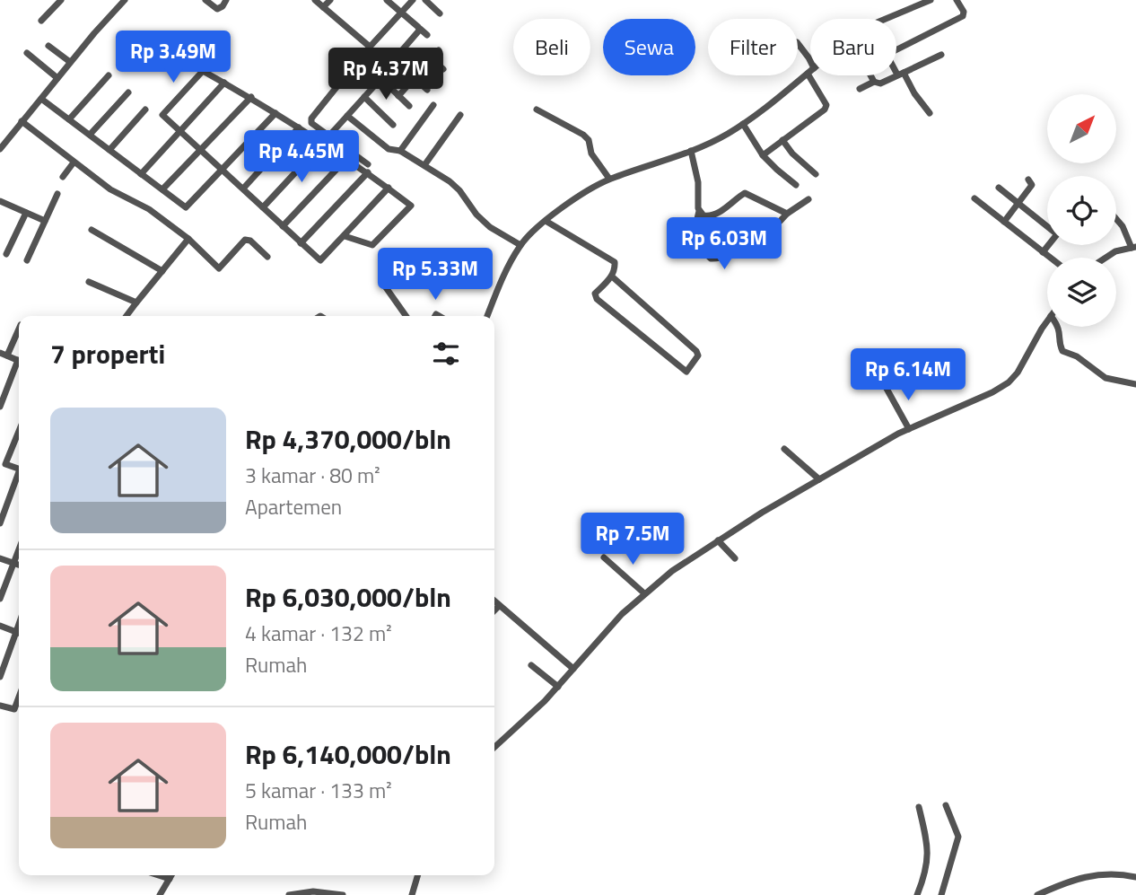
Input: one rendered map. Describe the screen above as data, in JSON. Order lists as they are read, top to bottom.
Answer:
{
  "north": "top right",
  "page": {
    "chip": [
      "Beli",
      "Sewa",
      "Filter",
      "Baru"
    ],
    "price": [
      "Rp 3.49M",
      "Rp 4.37M",
      "Rp 4.45M",
      "Rp 6.03M",
      "Rp 5.33M",
      "Rp 6.14M",
      "Rp 7.5M"
    ],
    "heading": "7 properti",
    "list": [
      {
        "name": "Rp 4,370,000/bln",
        "note": "3 kamar · 80 m² · Apartemen"
      },
      {
        "name": "Rp 6,030,000/bln",
        "note": "4 kamar · 132 m² · Rumah"
      },
      {
        "name": "Rp 6,140,000/bln",
        "note": "5 kamar · 133 m² · Rumah"
      }
    ]
  }
}
